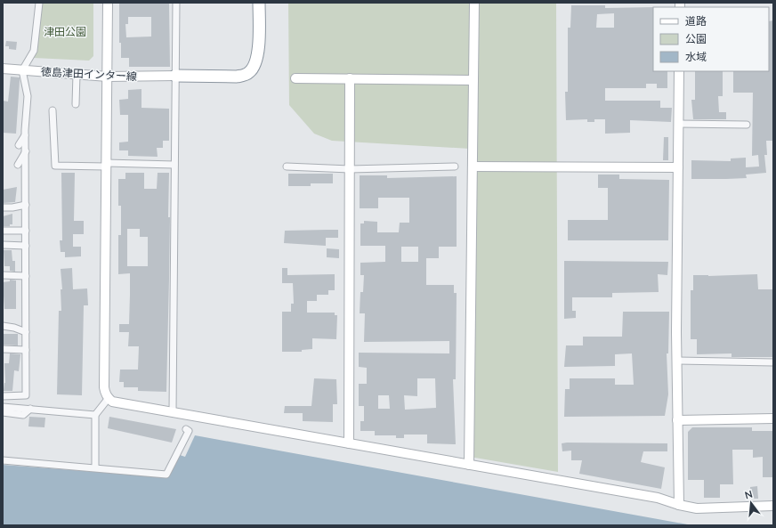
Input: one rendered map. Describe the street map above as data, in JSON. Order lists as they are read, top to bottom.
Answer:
{
  "streets": {
    "street": ["徳島津田インター線"]
  },
  "parks": ["津田公園"],
  "legend": ["道路", "公園", "水域"],
  "north": "top"
}
